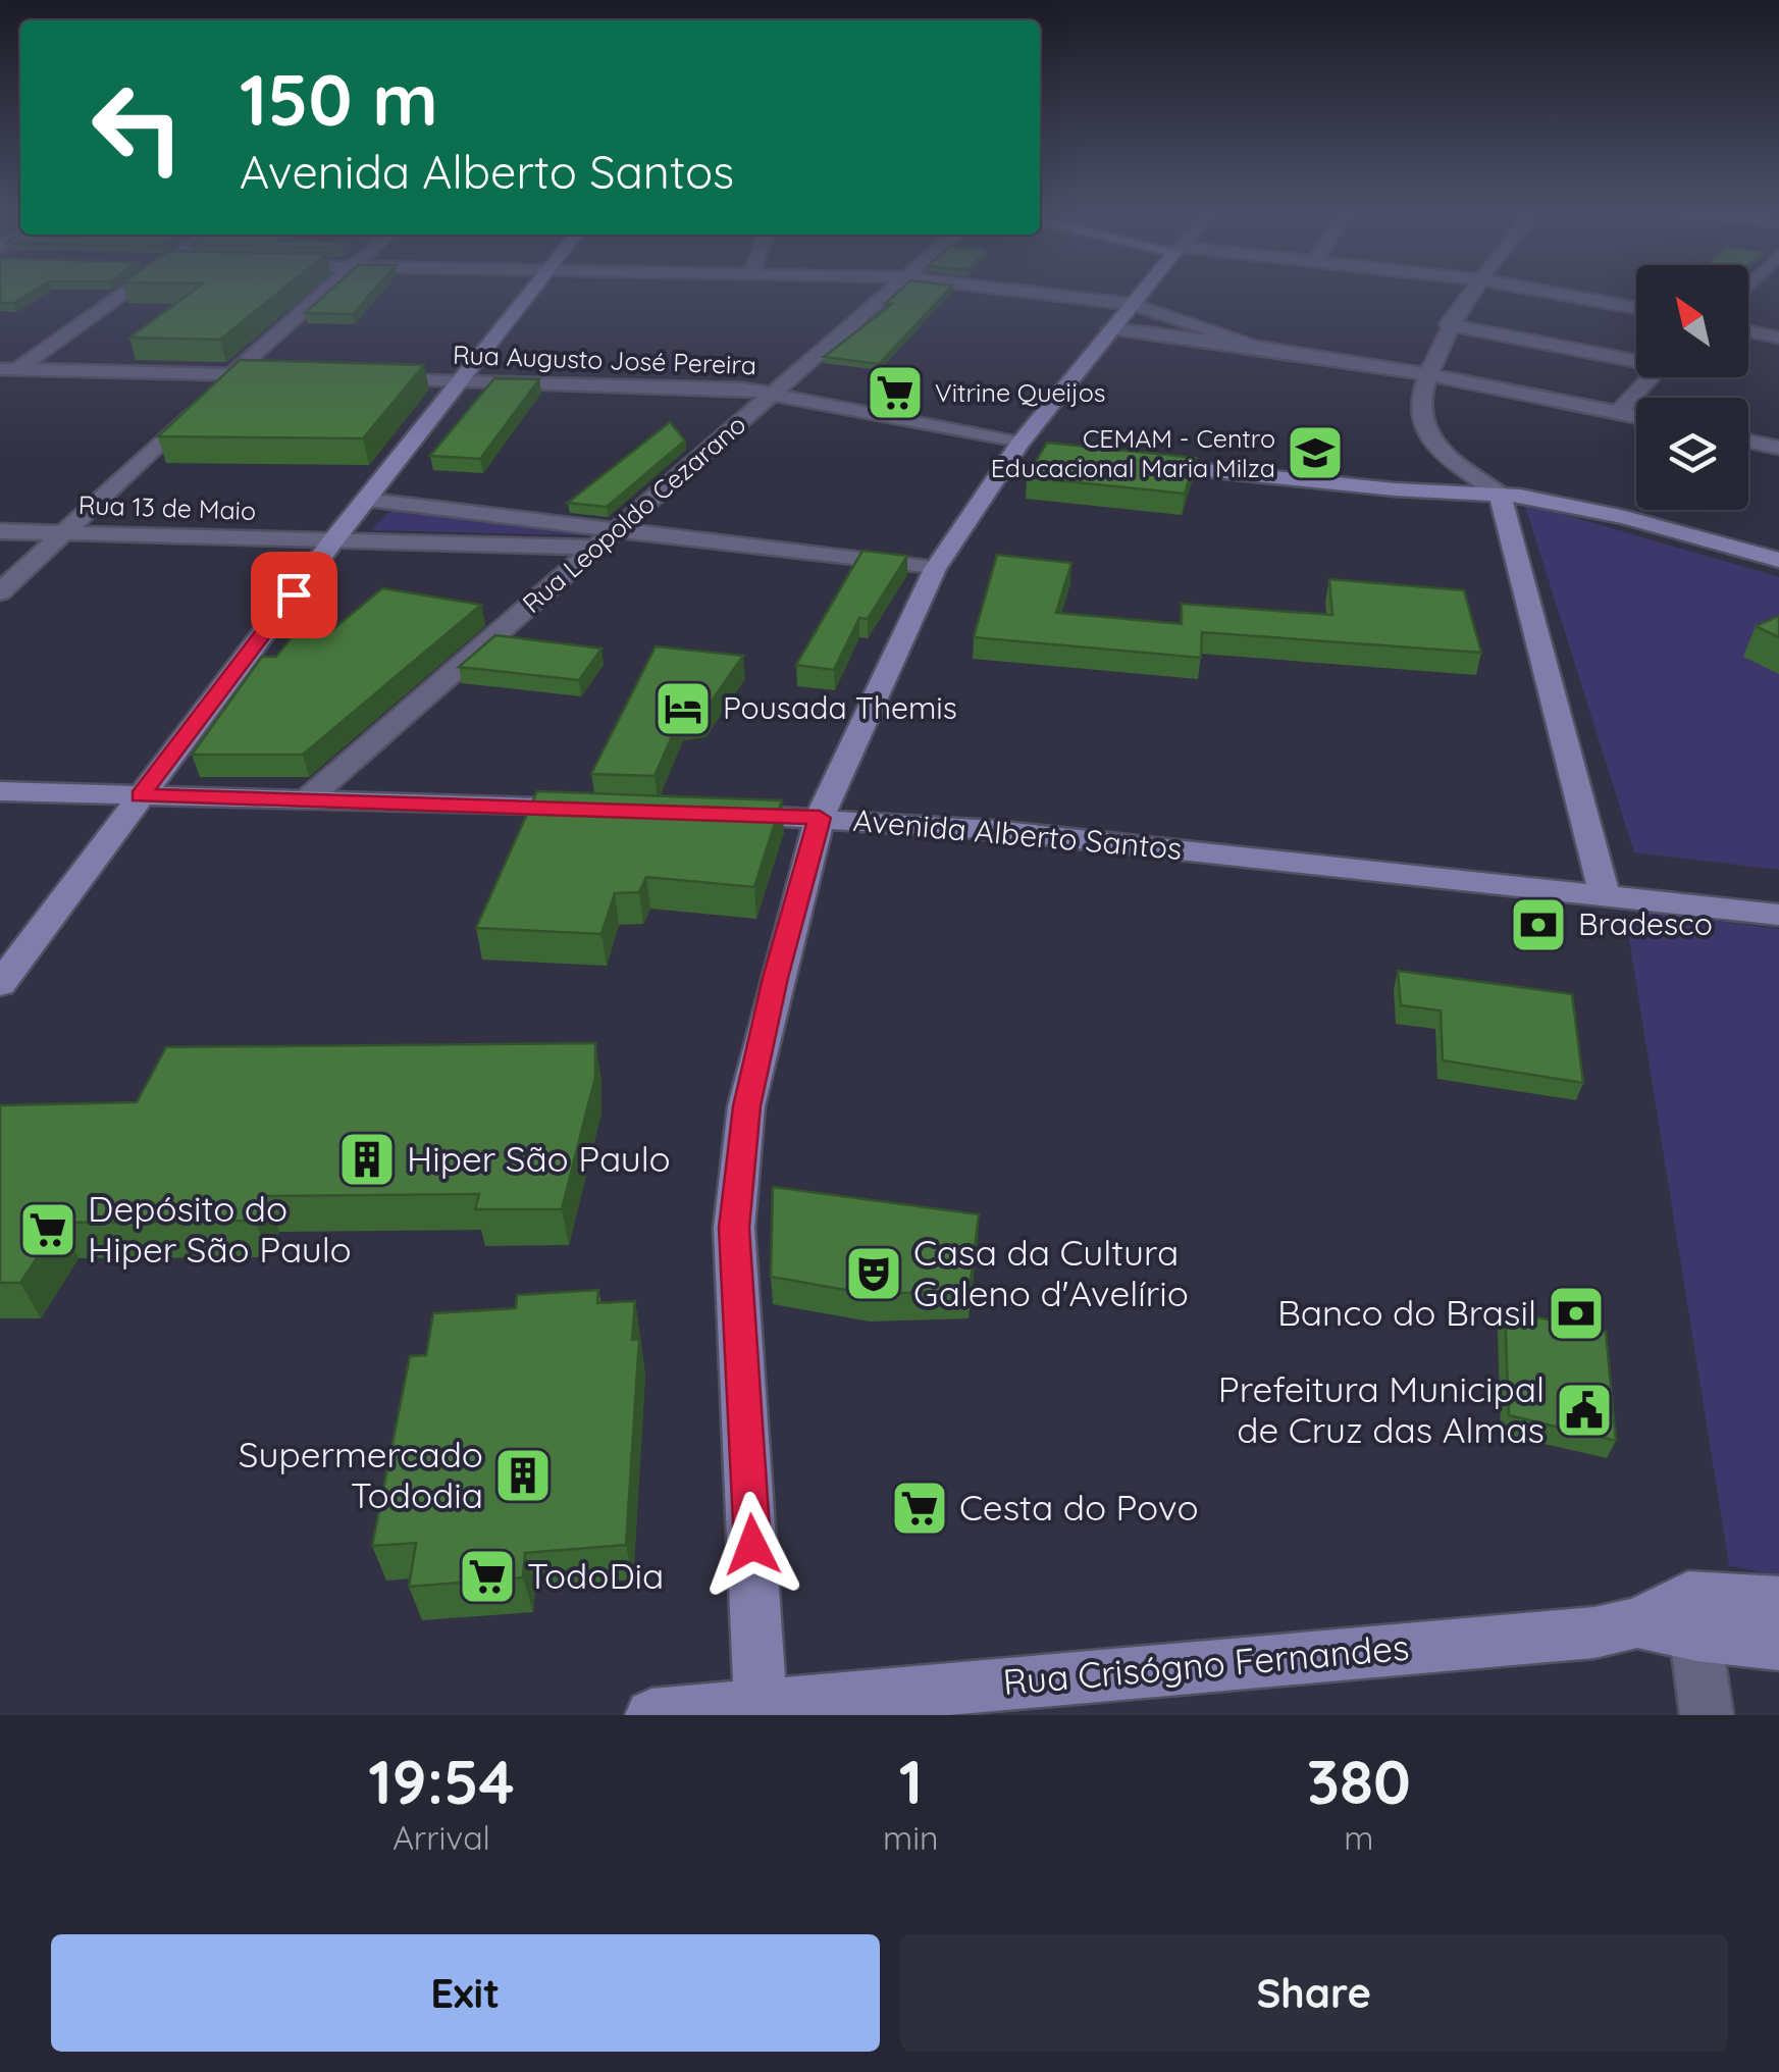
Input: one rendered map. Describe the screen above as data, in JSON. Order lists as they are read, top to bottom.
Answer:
{
  "streets": {
    "street": [
      "Rua Augusto José Pereira",
      "Rua 13 de Maio",
      "Rua Leopoldo Cezarano",
      "Avenida Alberto Santos",
      "Rua Crisógno Fernandes"
    ]
  },
  "crossings": [
    ["Rua Augusto José Pereira", "Rua Leopoldo Cezarano"],
    ["Rua 13 de Maio", "Rua Leopoldo Cezarano"]
  ],
  "places": {
    "supermarket": [
      "Vitrine Queijos",
      "Depósito do Hiper São Paulo",
      "Cesta do Povo",
      "TodoDia"
    ],
    "school or university": ["CEMAM - Centro Educacional Maria Milza"],
    "hotel": ["Pousada Themis"],
    "bank": ["Bradesco", "Banco do Brasil"],
    "building": ["Hiper São Paulo", "Supermercado Tododia"],
    "theatre": ["Casa da Cultura Galeno d'Avelírio"],
    "public building": ["Prefeitura Municipal de Cruz das Almas"]
  },
  "north": "top left",
  "page": {
    "turn": ["150 m", "Avenida Alberto Santos"],
    "eta": [
      "19:54",
      "Arrival",
      "1",
      "min",
      "380",
      "m"
    ],
    "buttons": ["Exit", "Share"]
  }
}
